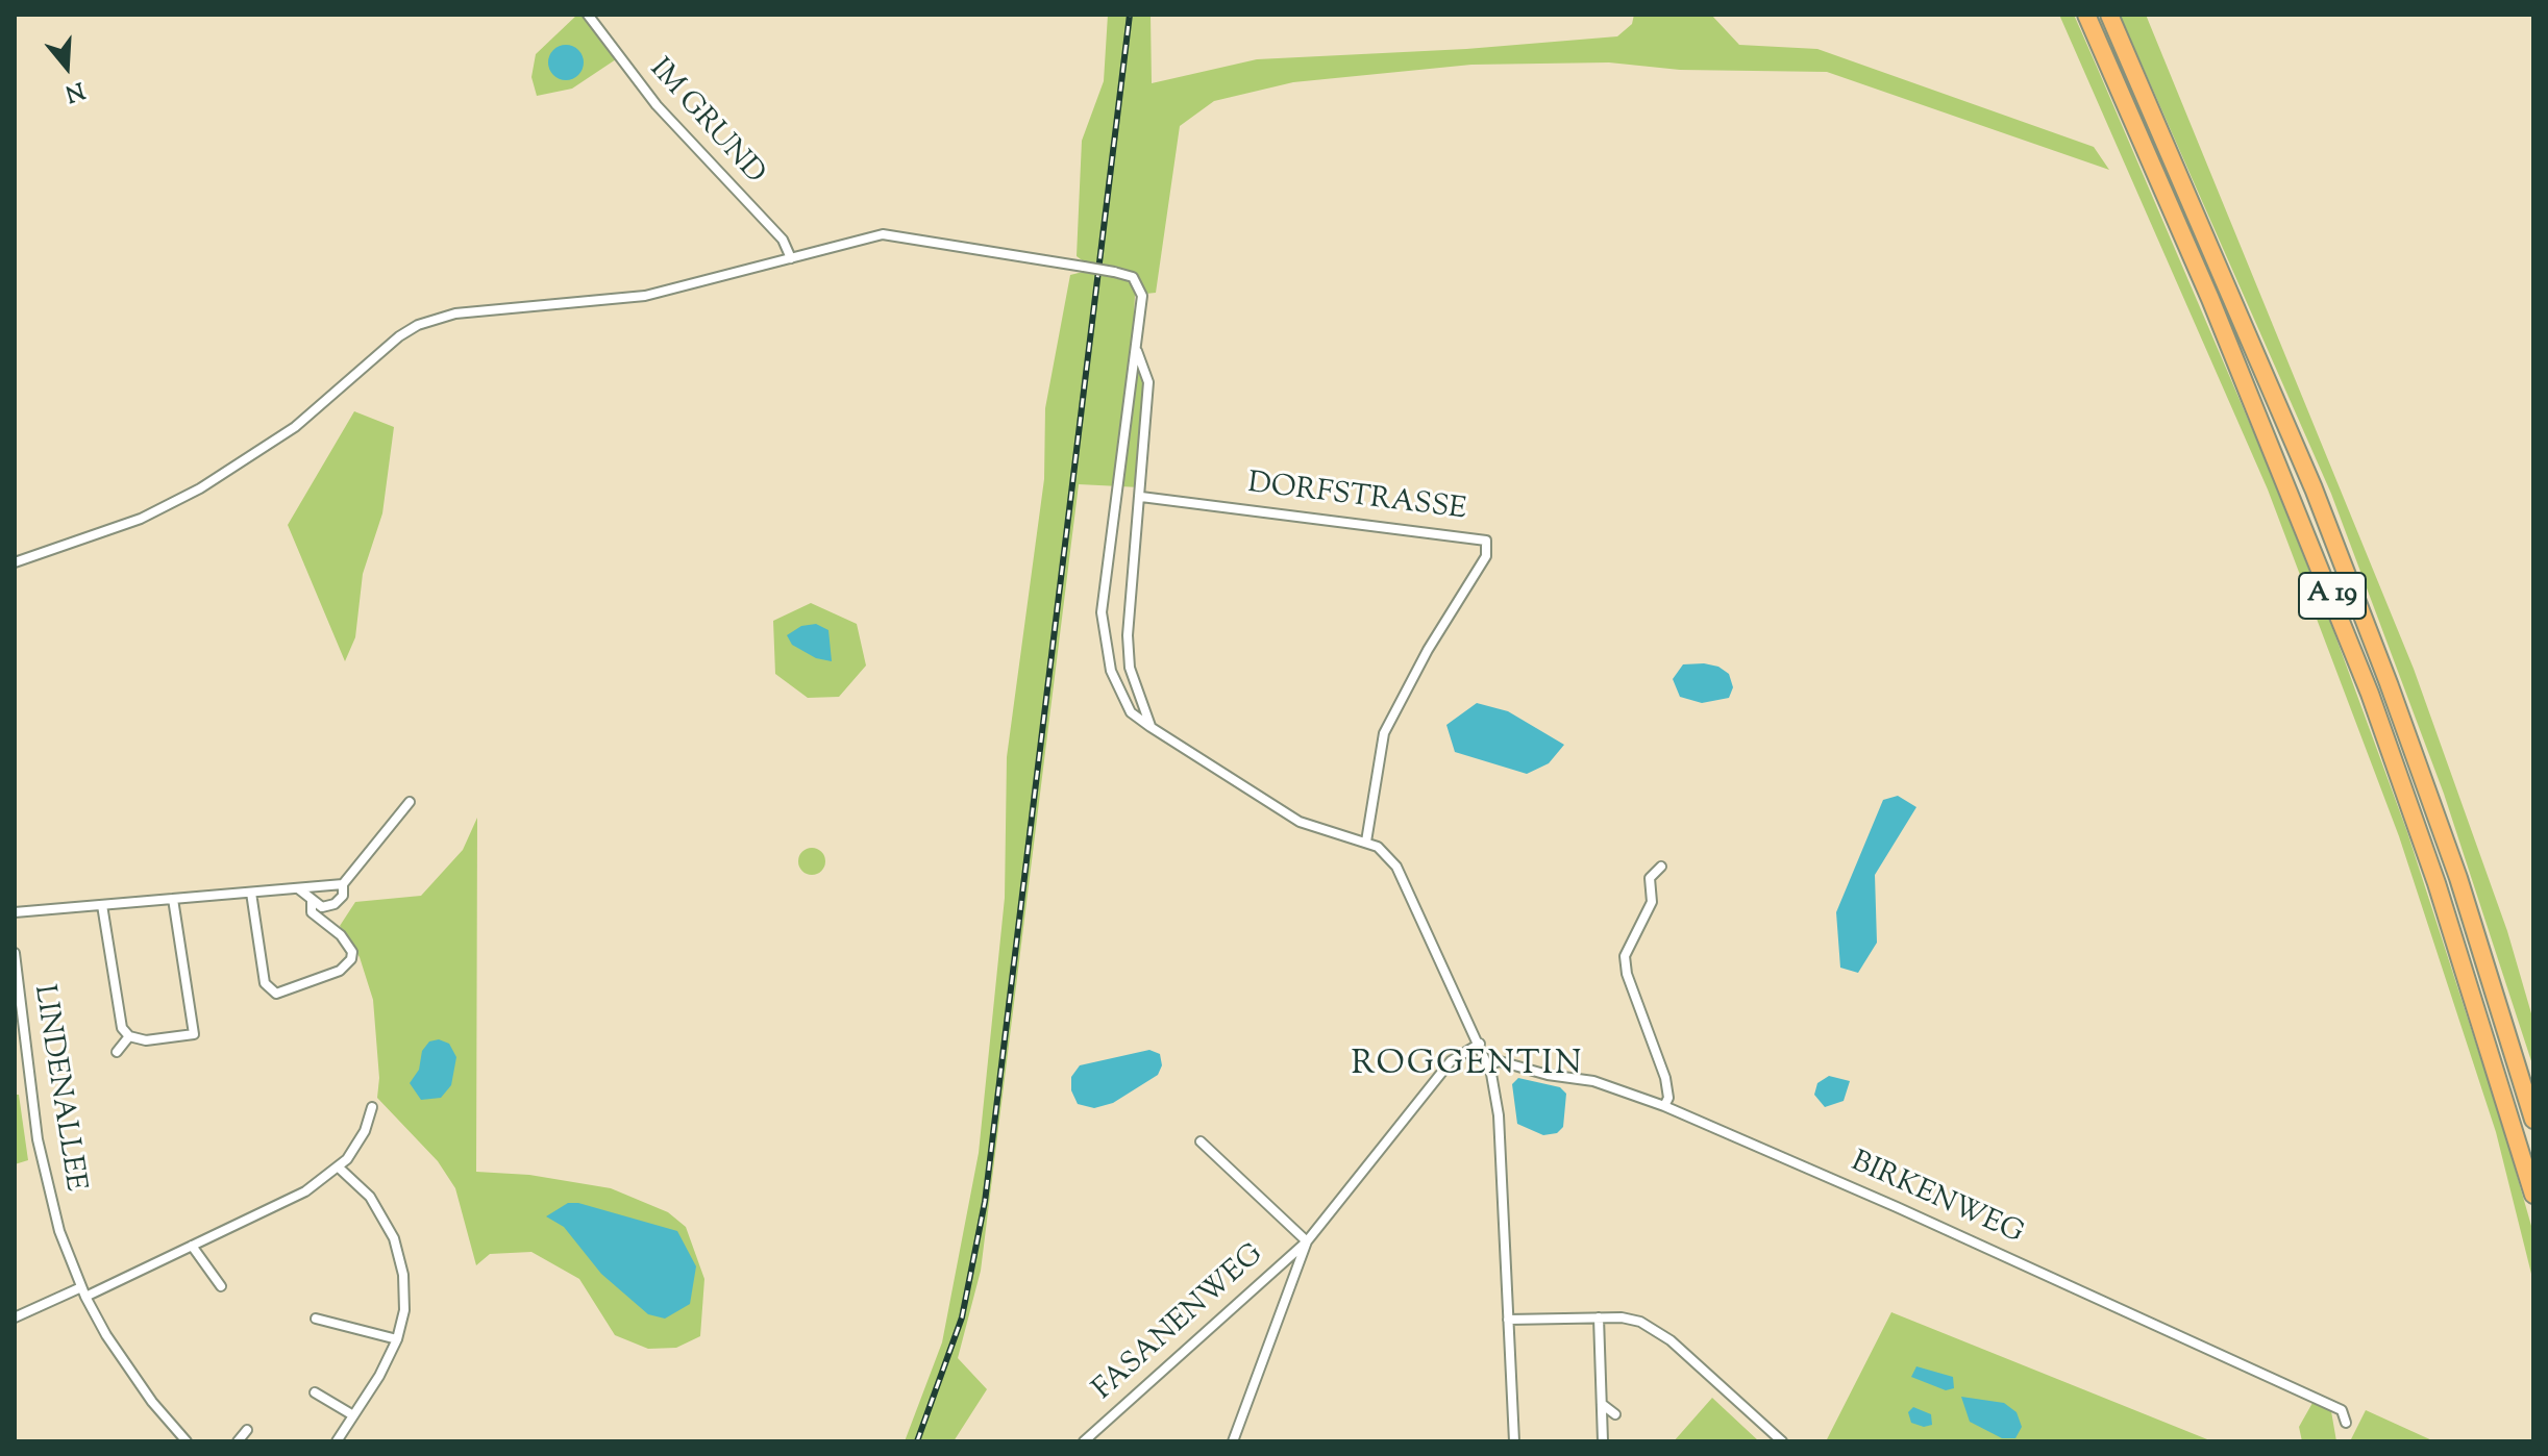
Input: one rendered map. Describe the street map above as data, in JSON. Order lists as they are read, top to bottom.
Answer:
{
  "streets": {
    "highway": ["A 19"],
    "street": [
      "IM GRUND",
      "DORFSTRASSE",
      "LINDENALLEE",
      "BIRKENWEG",
      "FASANENWEG"
    ]
  },
  "districts": ["ROGGENTIN"],
  "north": "bottom"
}
